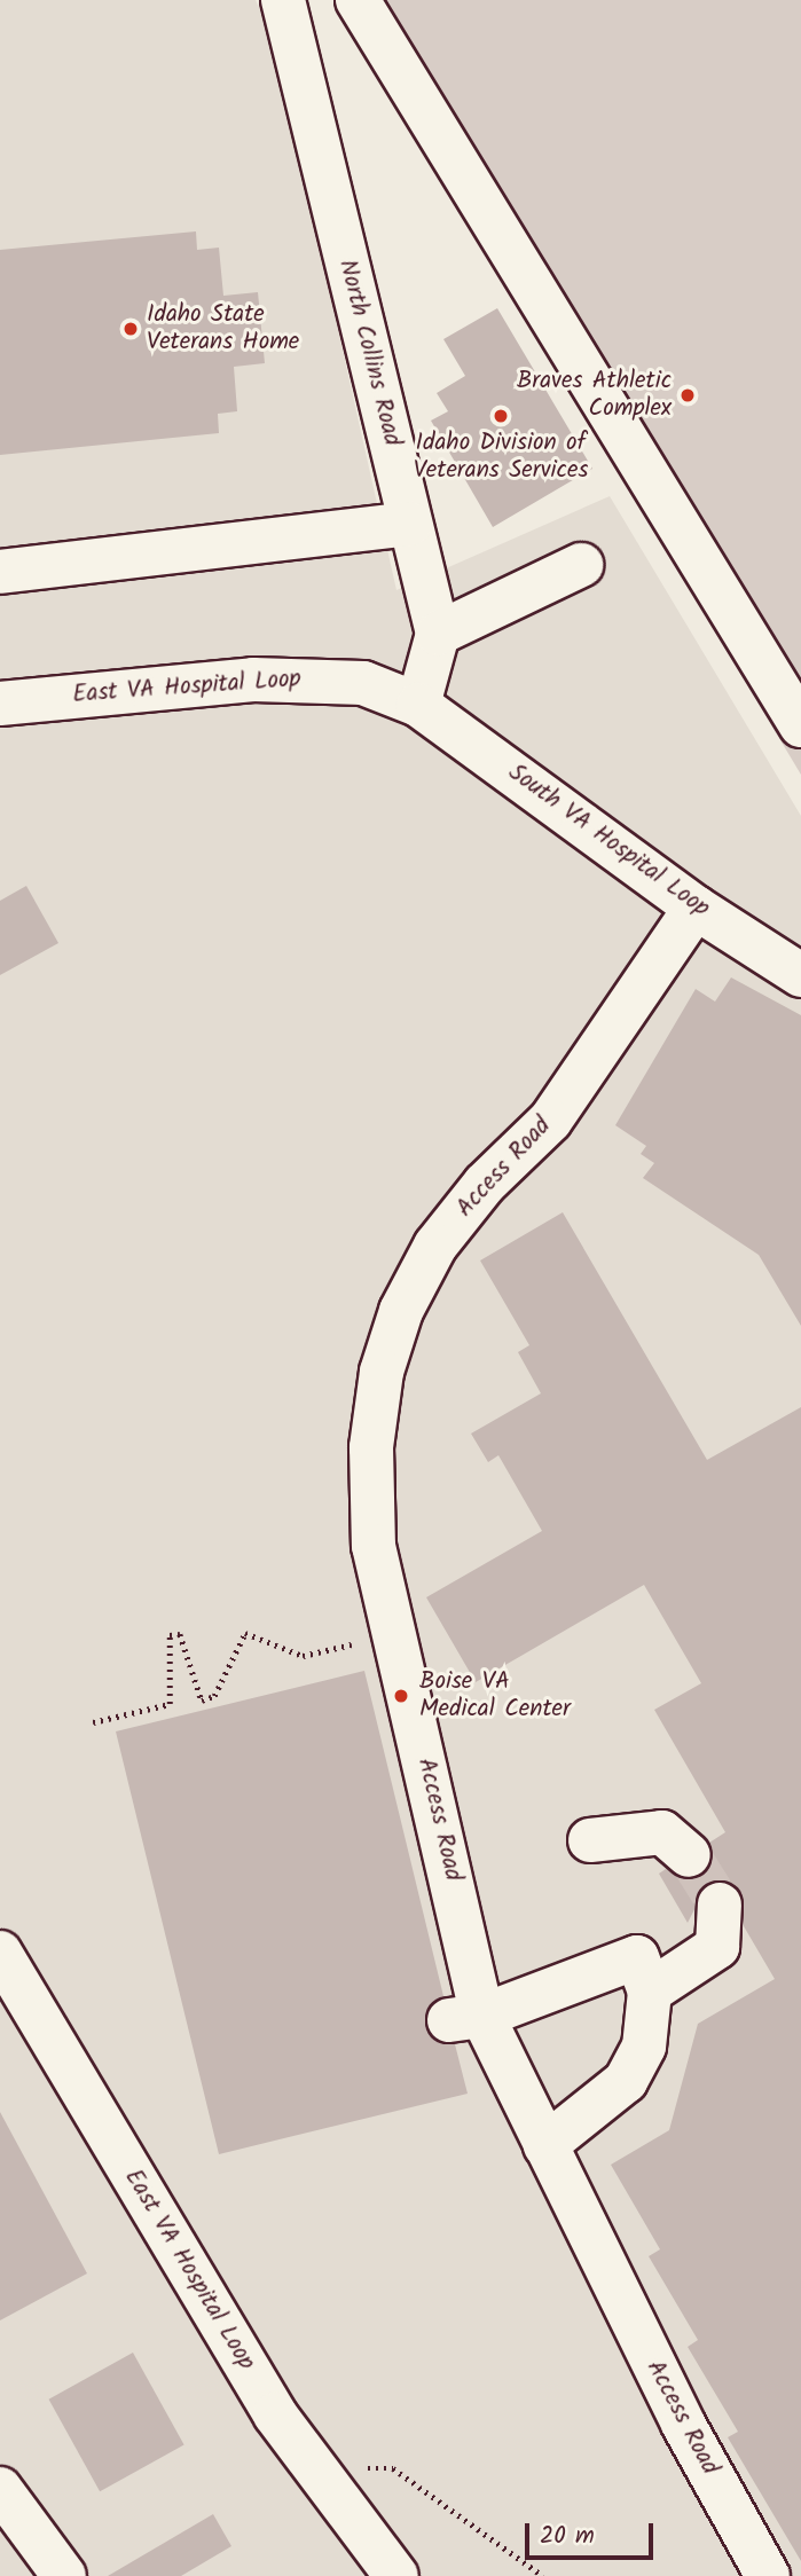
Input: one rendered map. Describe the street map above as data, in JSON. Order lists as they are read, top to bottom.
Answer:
{
  "streets": {
    "street": [
      "North Collins Road",
      "East VA Hospital Loop",
      "South VA Hospital Loop",
      "Access Road"
    ]
  },
  "crossings": [
    ["North Collins Road", "East VA Hospital Loop"],
    ["North Collins Road", "South VA Hospital Loop"],
    ["East VA Hospital Loop", "South VA Hospital Loop"],
    ["South VA Hospital Loop", "Access Road"]
  ],
  "places": [
    "Idaho State Veterans Home",
    "Braves Athletic Complex",
    "Idaho Division of Veterans Services",
    "Boise VA Medical Center"
  ],
  "scale_bar": "20 m"
}
